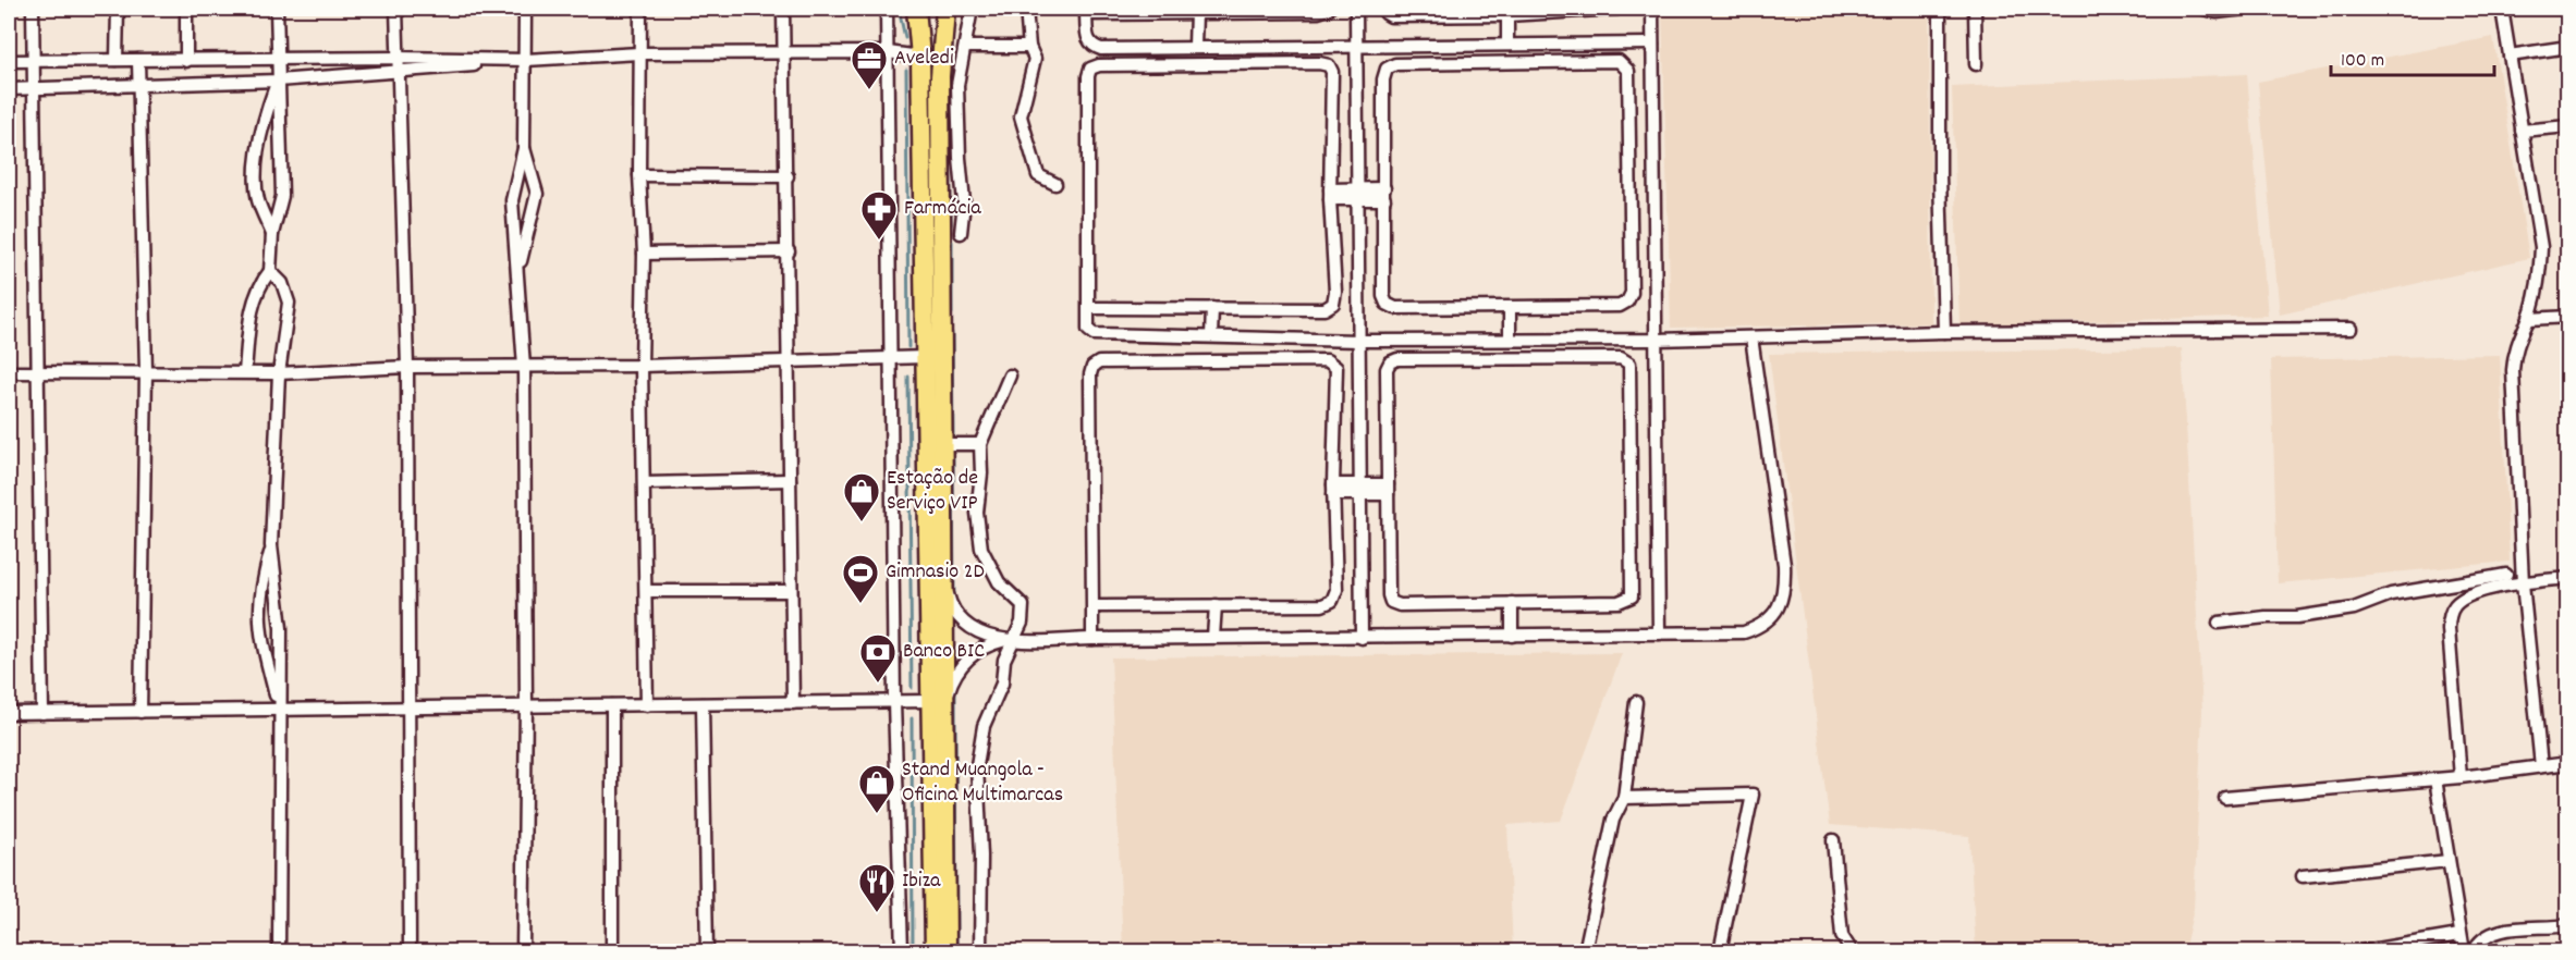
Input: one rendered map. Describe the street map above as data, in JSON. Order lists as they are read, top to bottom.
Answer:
{
  "places": {
    "office": ["Aveledi"],
    "pharmacy": ["Farmácia"],
    "shop": ["Estação de Serviço VIP", "Stand Muangola - Oficina Multimarcas"],
    "sports": ["Gimnasio 2D"],
    "bank": ["Banco BIC"],
    "restaurant": ["Ibiza"]
  },
  "scale_bar": "100 m"
}
